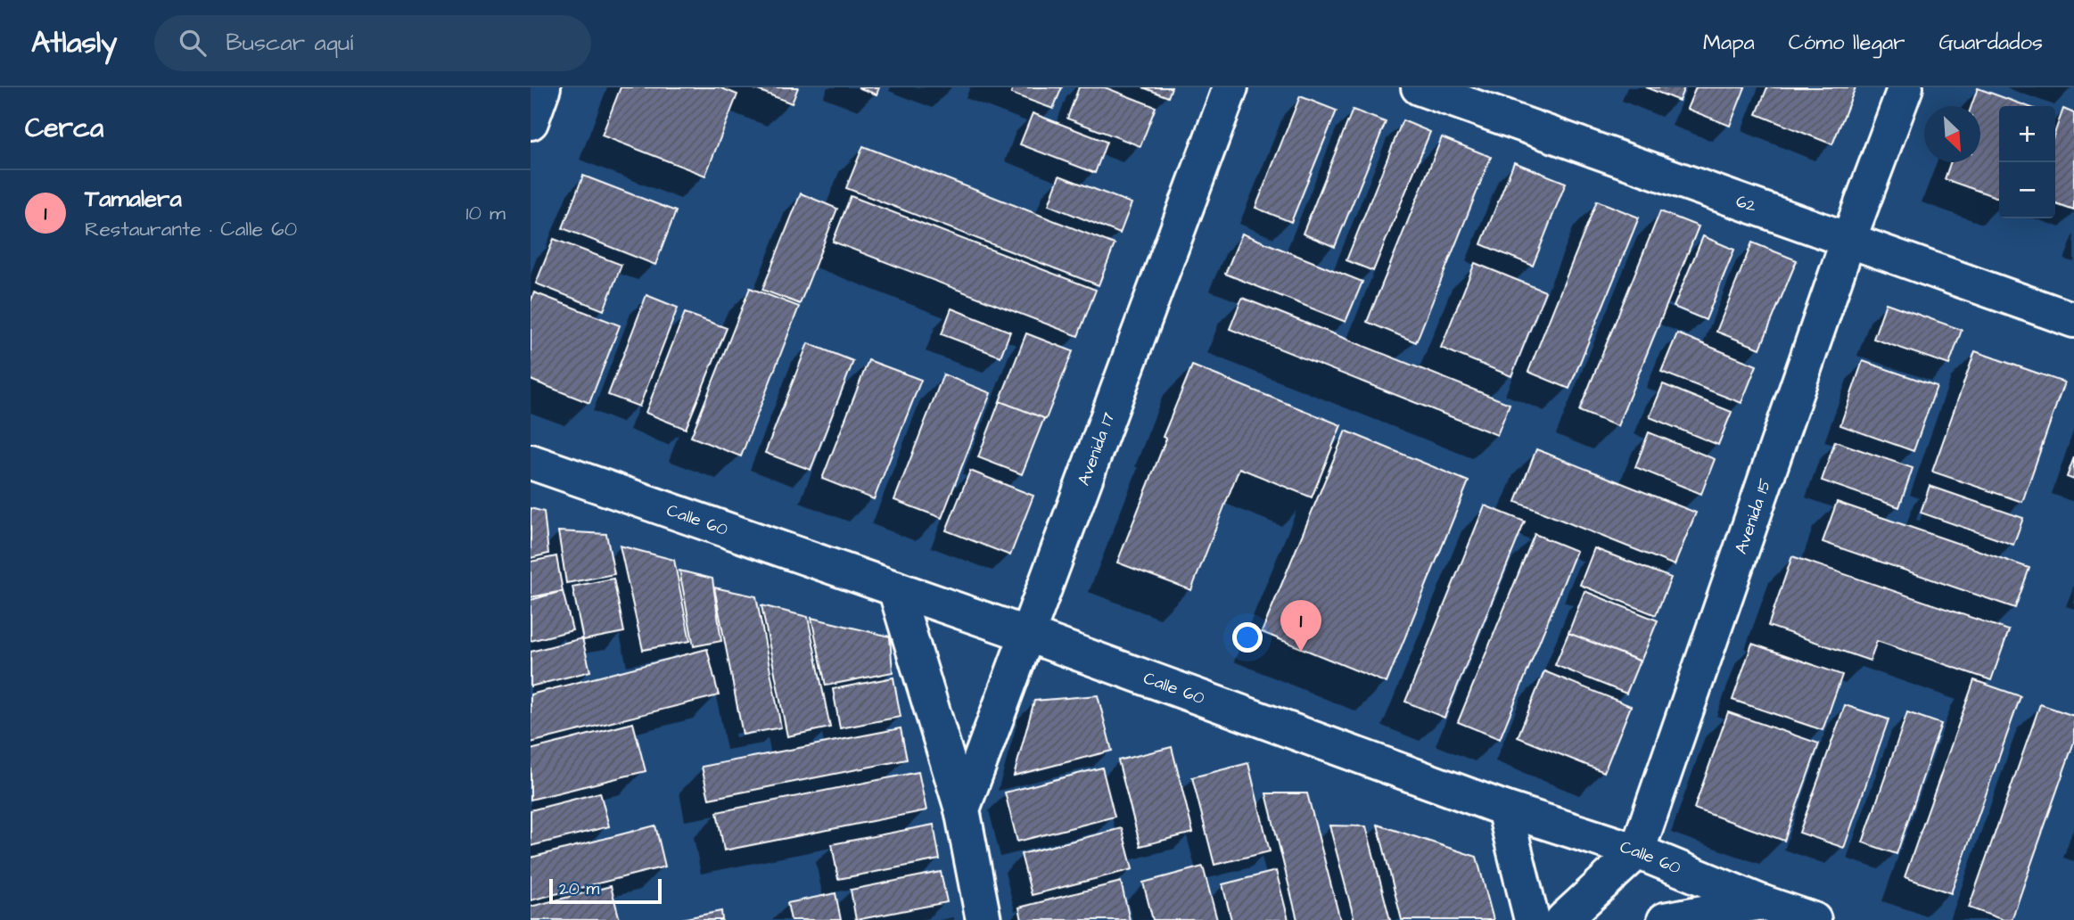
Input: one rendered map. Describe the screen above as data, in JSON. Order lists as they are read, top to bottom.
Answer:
{
  "streets": {
    "street": [
      "62",
      "Avenida 17",
      "Avenida 15",
      "Calle 60"
    ]
  },
  "crossings": [
    ["62", "Avenida 15"],
    ["Avenida 17", "Calle 60"],
    ["Avenida 15", "Calle 60"]
  ],
  "scale_bar": "20 m",
  "north": "bottom right",
  "page": {
    "header": "Atlasly",
    "search": "Buscar aquí",
    "nav": ["Mapa", "Cómo llegar", "Guardados"],
    "heading": "Cerca",
    "map_buttons": ["+", "−"],
    "list": [
      {
        "mark": "1",
        "name": "Tamalera",
        "note": "Restaurante · Calle 60",
        "value": "10 m"
      }
    ],
    "pins": "1",
    "scale": "20 m"
  }
}
